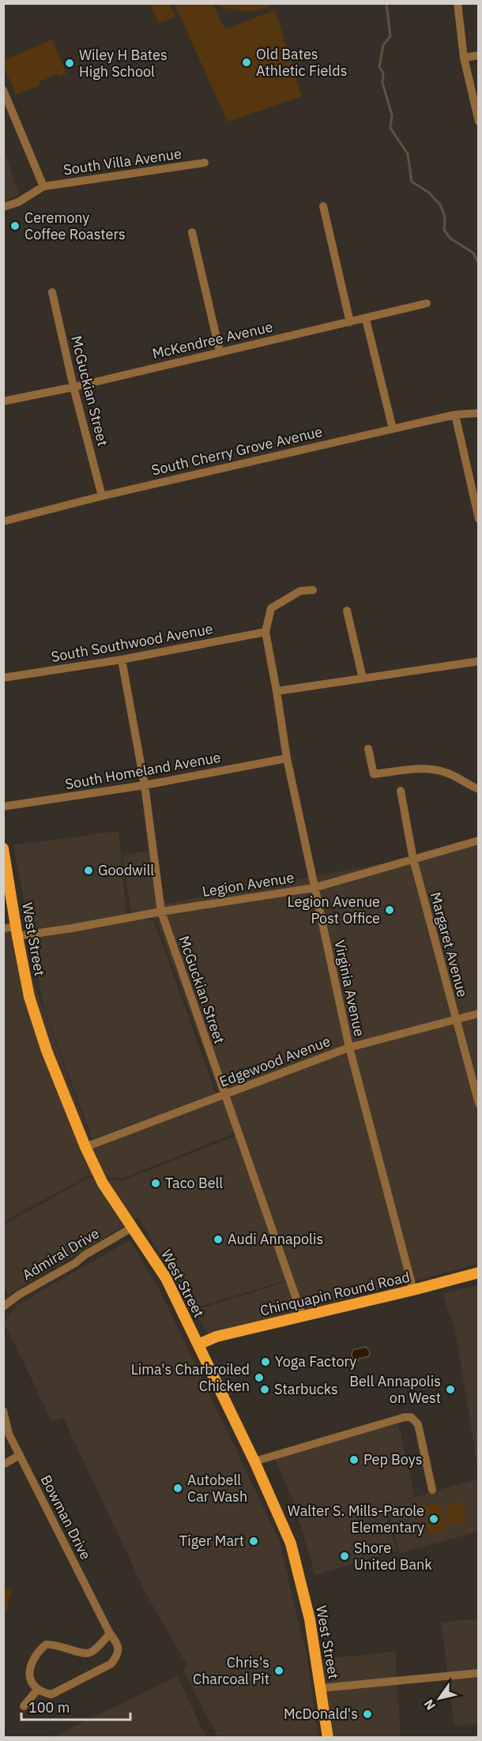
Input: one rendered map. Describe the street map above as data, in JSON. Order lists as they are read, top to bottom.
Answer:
{
  "streets": {
    "main road": ["West Street", "Chinquapin Round Road"],
    "street": [
      "South Villa Avenue",
      "McKendree Avenue",
      "McGuckian Street",
      "South Cherry Grove Avenue",
      "South Southwood Avenue",
      "South Homeland Avenue",
      "Legion Avenue",
      "Margaret Avenue",
      "Virginia Avenue",
      "Edgewood Avenue",
      "Admiral Drive",
      "Bowman Drive"
    ]
  },
  "crossings": [
    ["McKendree Avenue", "McGuckian Street"],
    ["McGuckian Street", "South Cherry Grove Avenue"],
    ["McGuckian Street", "South Southwood Avenue"],
    ["McGuckian Street", "South Homeland Avenue"],
    ["McGuckian Street", "Legion Avenue"],
    ["McGuckian Street", "Edgewood Avenue"],
    ["McGuckian Street", "Chinquapin Round Road"],
    ["South Southwood Avenue", "Virginia Avenue"],
    ["South Homeland Avenue", "Virginia Avenue"],
    ["Legion Avenue", "West Street"],
    ["Legion Avenue", "Margaret Avenue"],
    ["Legion Avenue", "Virginia Avenue"],
    ["West Street", "Edgewood Avenue"],
    ["West Street", "Admiral Drive"],
    ["West Street", "Chinquapin Round Road"],
    ["Margaret Avenue", "Edgewood Avenue"],
    ["Virginia Avenue", "Edgewood Avenue"],
    ["Virginia Avenue", "Chinquapin Round Road"]
  ],
  "places": [
    "Old Bates Athletic Fields",
    "Wiley H Bates High School",
    "Ceremony Coffee Roasters",
    "Goodwill",
    "Legion Avenue Post Office",
    "Taco Bell",
    "Audi Annapolis",
    "Yoga Factory",
    "Lima's Charbroiled Chicken",
    "Starbucks",
    "Bell Annapolis on West",
    "Pep Boys",
    "Autobell Car Wash",
    "Walter S. Mills-Parole Elementary",
    "Tiger Mart",
    "Shore United Bank",
    "Chris's Charcoal Pit",
    "McDonald's"
  ],
  "scale_bar": "100 m",
  "north": "bottom left"
}
